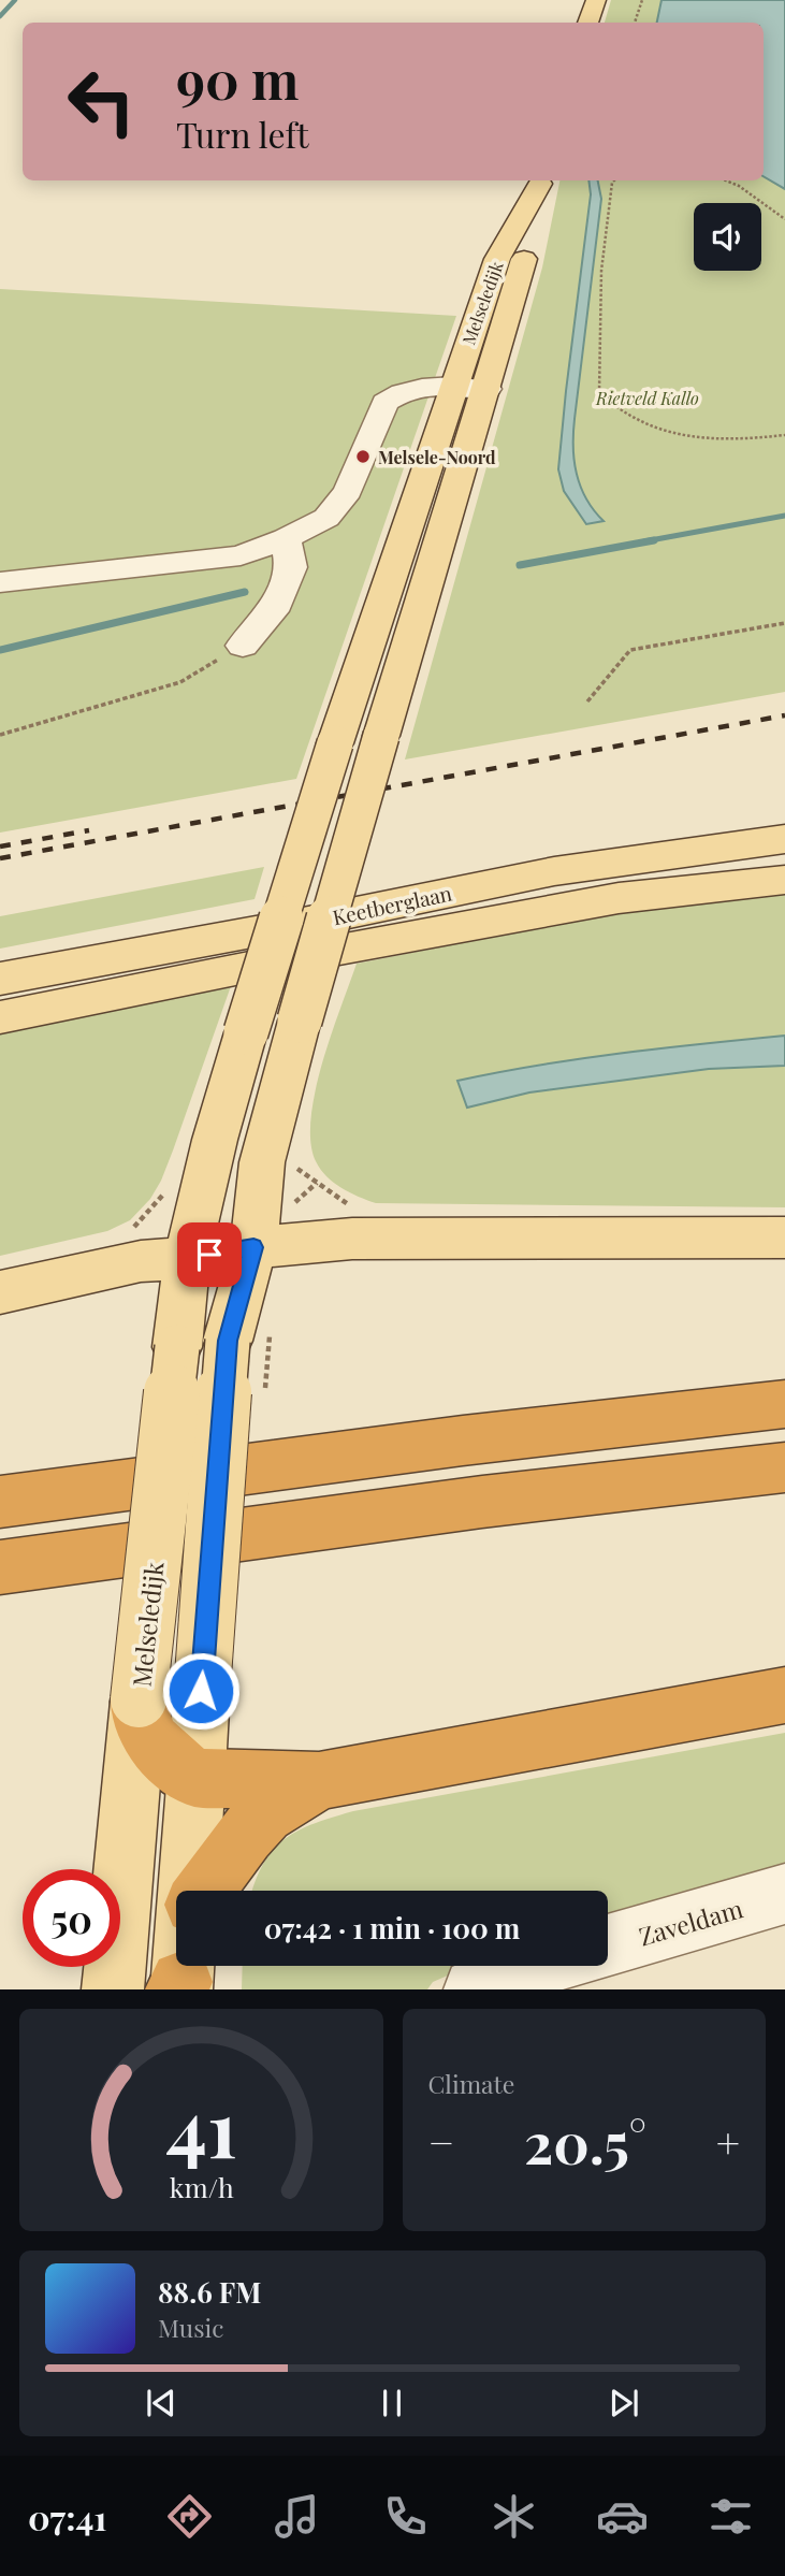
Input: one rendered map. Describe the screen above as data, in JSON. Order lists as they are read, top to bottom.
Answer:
{
  "streets": {
    "main road": ["Melseledijk", "Keetberglaan"],
    "street": ["Zaveldam"]
  },
  "parks": ["Rietveld Kallo"],
  "places": ["Melsele-Noord"],
  "page": {
    "turn": ["90 m", "Turn left"],
    "limit": "50",
    "trip": "07:42 · 1 min · 100 m",
    "tile": "Climate",
    "heat": ["−", "20.5°", "+"],
    "song": ["88.6 FM", "Music"],
    "tabs": "07:41",
    "gauge": ["41", "km/h"]
  }
}
